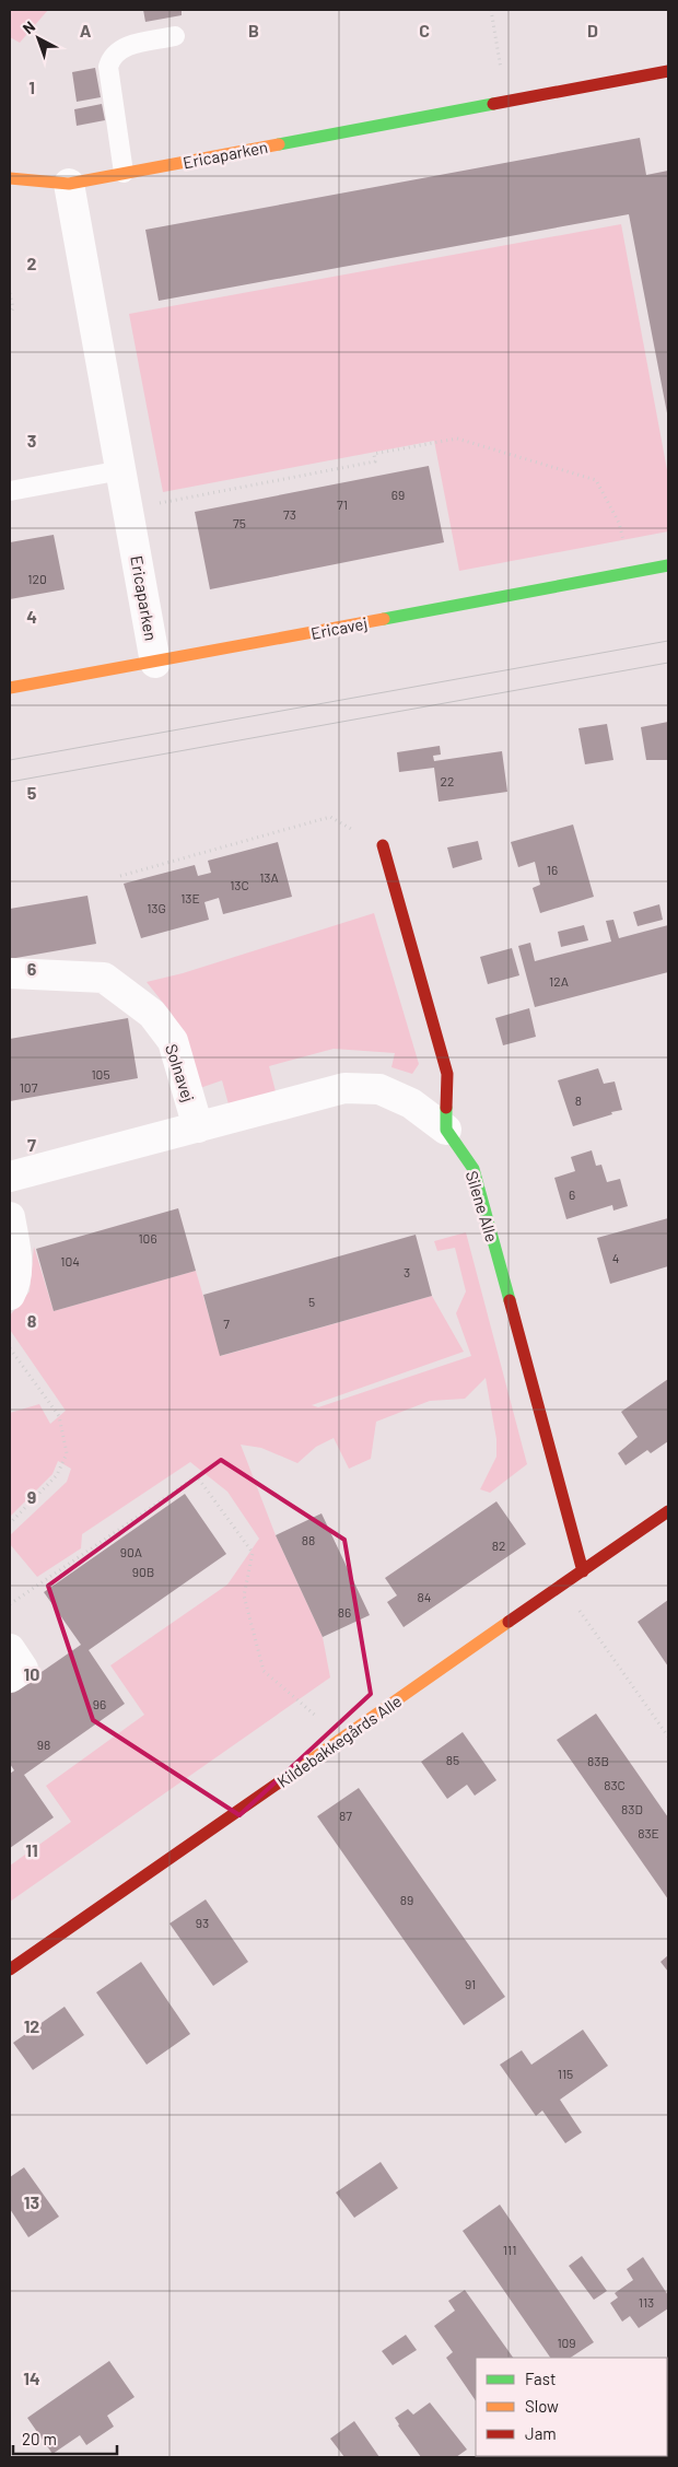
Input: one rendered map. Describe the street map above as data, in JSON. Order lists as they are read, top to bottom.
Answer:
{
  "streets": {
    "street": [
      "Ericaparken",
      "Ericavej",
      "Solnavej",
      "Silene Alle",
      "Kildebakkegårds Alle"
    ]
  },
  "crossings": [
    ["Ericaparken", "Ericavej"],
    ["Silene Alle", "Kildebakkegårds Alle"]
  ],
  "house_numbers": [
    "69",
    "71",
    "73",
    "75",
    "120",
    "22",
    "16",
    "13A",
    "13C",
    "13E",
    "13G",
    "12A",
    "105",
    "107",
    "8",
    "6",
    "106",
    "4",
    "104",
    "3",
    "5",
    "7",
    "88",
    "82",
    "90A",
    "90B",
    "84",
    "86",
    "96",
    "98",
    "85",
    "83B",
    "83C",
    "83D",
    "87",
    "83E",
    "89",
    "93",
    "91",
    "115",
    "111",
    "113",
    "109"
  ],
  "legend": ["Fast", "Slow", "Jam"],
  "scale_bar": "20 m",
  "north": "top left",
  "grid": {
    "columns": [
      "A",
      "B",
      "C",
      "D"
    ],
    "rows": [
      "1",
      "2",
      "3",
      "4",
      "5",
      "6",
      "7",
      "8",
      "9",
      "10",
      "11",
      "12",
      "13",
      "14"
    ]
  }
}
